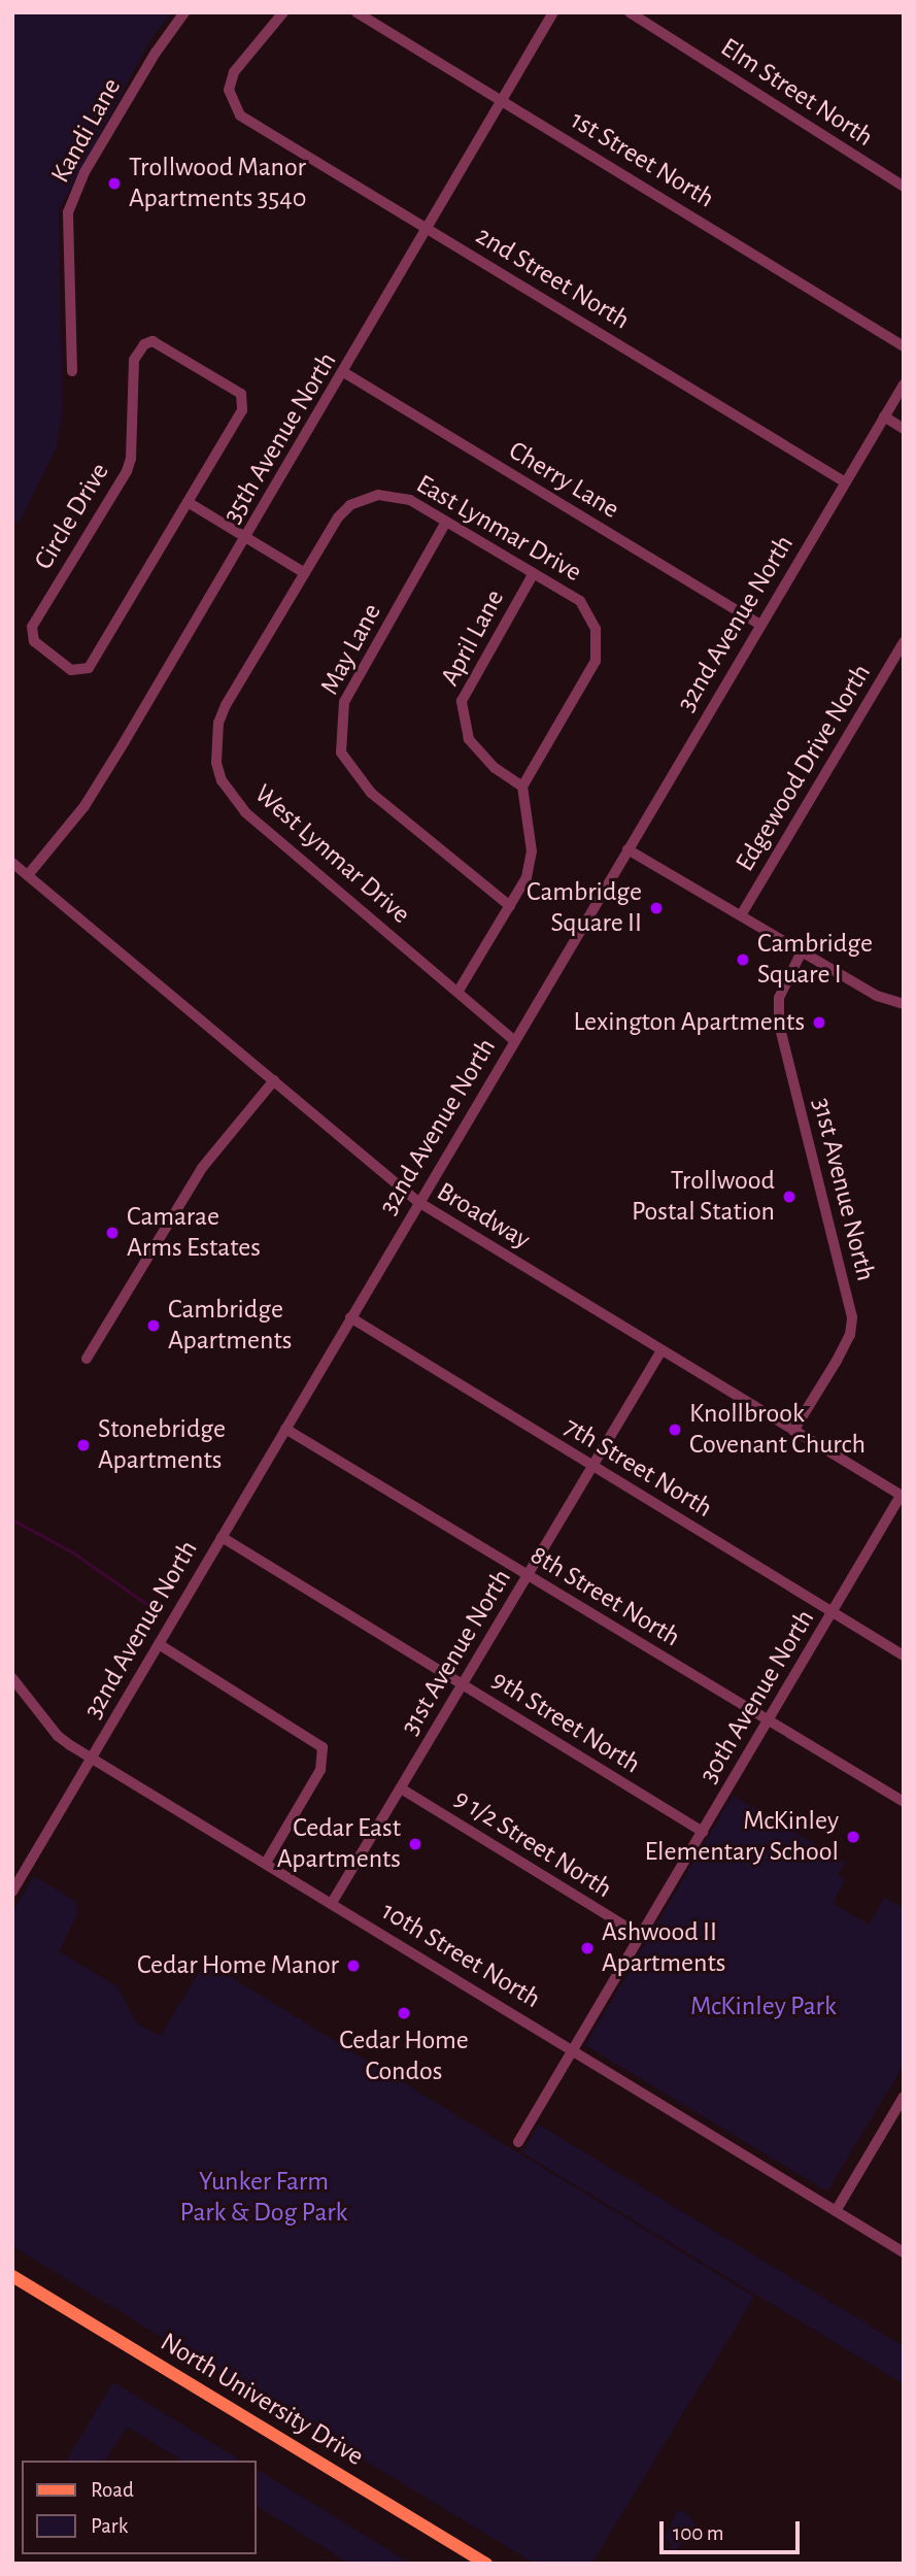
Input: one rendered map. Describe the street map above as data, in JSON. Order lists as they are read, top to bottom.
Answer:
{
  "streets": {
    "main road": ["North University Drive"],
    "street": [
      "Elm Street North",
      "Kandi Lane",
      "1st Street North",
      "2nd Street North",
      "35th Avenue North",
      "Cherry Lane",
      "Circle Drive",
      "East Lynmar Drive",
      "32nd Avenue North",
      "April Lane",
      "May Lane",
      "Edgewood Drive North",
      "West Lynmar Drive",
      "31st Avenue North",
      "Broadway",
      "7th Street North",
      "8th Street North",
      "30th Avenue North",
      "9th Street North",
      "9 1/2 Street North",
      "10th Street North"
    ]
  },
  "crossings": [
    ["1st Street North", "35th Avenue North"],
    ["2nd Street North", "35th Avenue North"],
    ["2nd Street North", "32nd Avenue North"],
    ["35th Avenue North", "Cherry Lane"],
    ["35th Avenue North", "Broadway"],
    ["Cherry Lane", "32nd Avenue North"],
    ["East Lynmar Drive", "April Lane"],
    ["East Lynmar Drive", "May Lane"],
    ["East Lynmar Drive", "West Lynmar Drive"],
    ["32nd Avenue North", "West Lynmar Drive"],
    ["32nd Avenue North", "Broadway"],
    ["32nd Avenue North", "7th Street North"],
    ["32nd Avenue North", "8th Street North"],
    ["32nd Avenue North", "9th Street North"],
    ["32nd Avenue North", "10th Street North"],
    ["31st Avenue North", "Broadway"],
    ["31st Avenue North", "7th Street North"],
    ["31st Avenue North", "8th Street North"],
    ["31st Avenue North", "9th Street North"],
    ["31st Avenue North", "9 1/2 Street North"],
    ["31st Avenue North", "10th Street North"],
    ["Broadway", "30th Avenue North"],
    ["7th Street North", "30th Avenue North"],
    ["8th Street North", "30th Avenue North"],
    ["30th Avenue North", "9th Street North"],
    ["30th Avenue North", "9 1/2 Street North"],
    ["30th Avenue North", "10th Street North"]
  ],
  "parks": ["McKinley Park", "Yunker Farm Park & Dog Park"],
  "places": [
    "Trollwood Manor Apartments 3540",
    "Cambridge Square II",
    "Cambridge Square I",
    "Lexington Apartments",
    "Trollwood Postal Station",
    "Camarae Arms Estates",
    "Cambridge Apartments",
    "Knollbrook Covenant Church",
    "Stonebridge Apartments",
    "McKinley Elementary School",
    "Cedar East Apartments",
    "Ashwood II Apartments",
    "Cedar Home Manor",
    "Cedar Home Condos"
  ],
  "legend": ["Road", "Park"],
  "scale_bar": "100 m"
}
